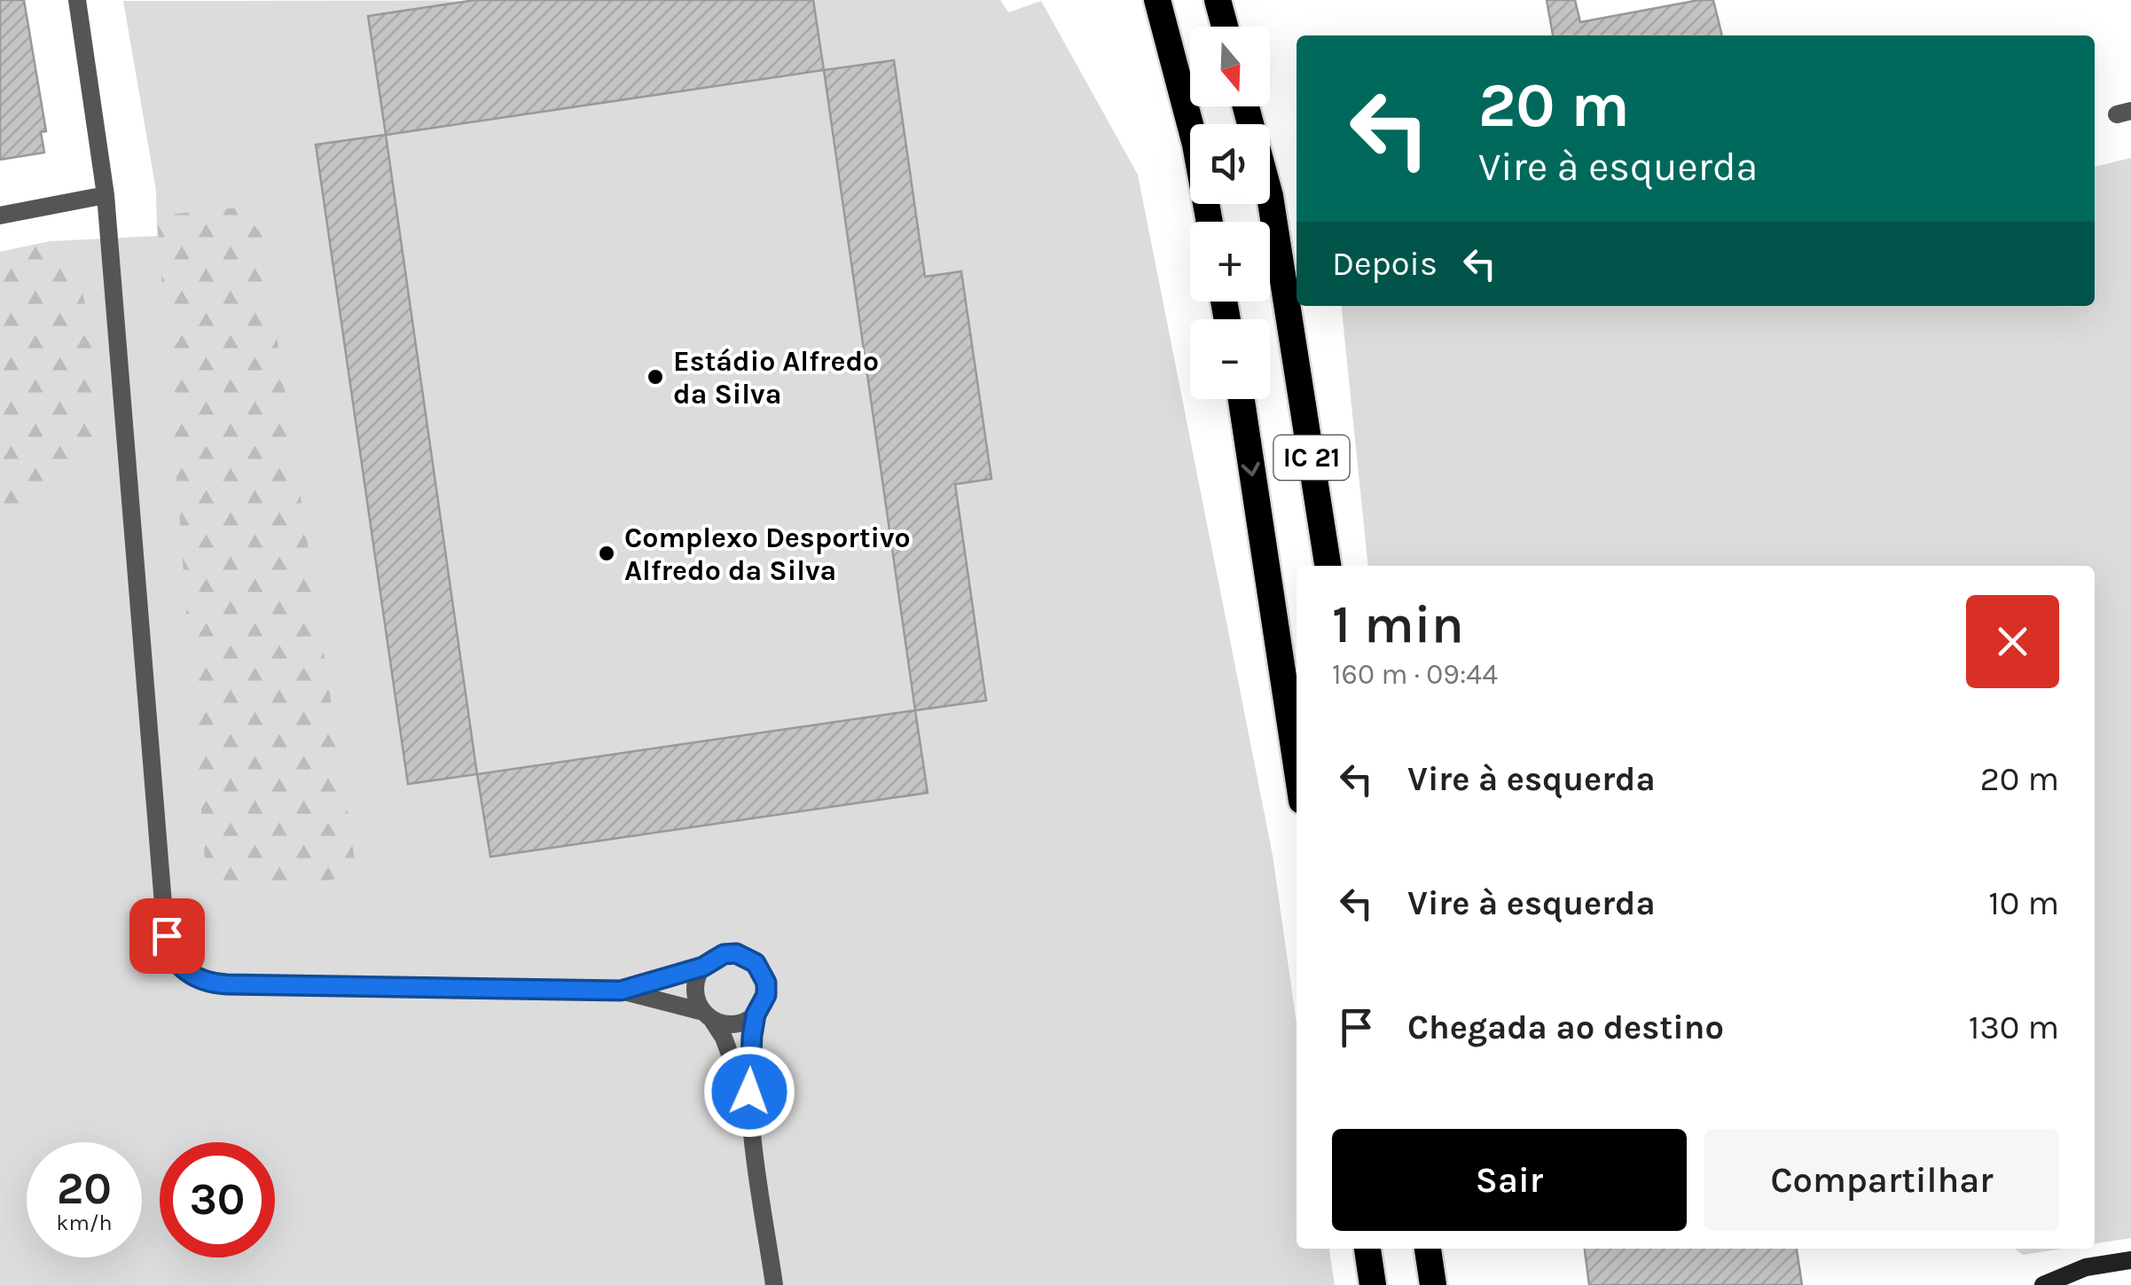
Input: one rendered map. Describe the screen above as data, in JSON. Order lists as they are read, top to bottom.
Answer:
{
  "streets": {
    "highway": ["IC 21"]
  },
  "places": ["Estádio Alfredo da Silva", "Complexo Desportivo Alfredo da Silva"],
  "north": "bottom",
  "page": {
    "map_buttons": ["+", "−"],
    "turn": ["20 m", "Vire à esquerda"],
    "then": "Depois",
    "heading": ["1 min", "160 m · 09:44"],
    "list": [
      {
        "name": "Vire à esquerda",
        "value": "20 m"
      },
      {
        "name": "Vire à esquerda",
        "value": "10 m"
      },
      {
        "name": "Chegada ao destino",
        "value": "130 m"
      }
    ],
    "buttons": ["Sair", "Compartilhar"],
    "speed": "20 km/h",
    "limit": "30"
  }
}
